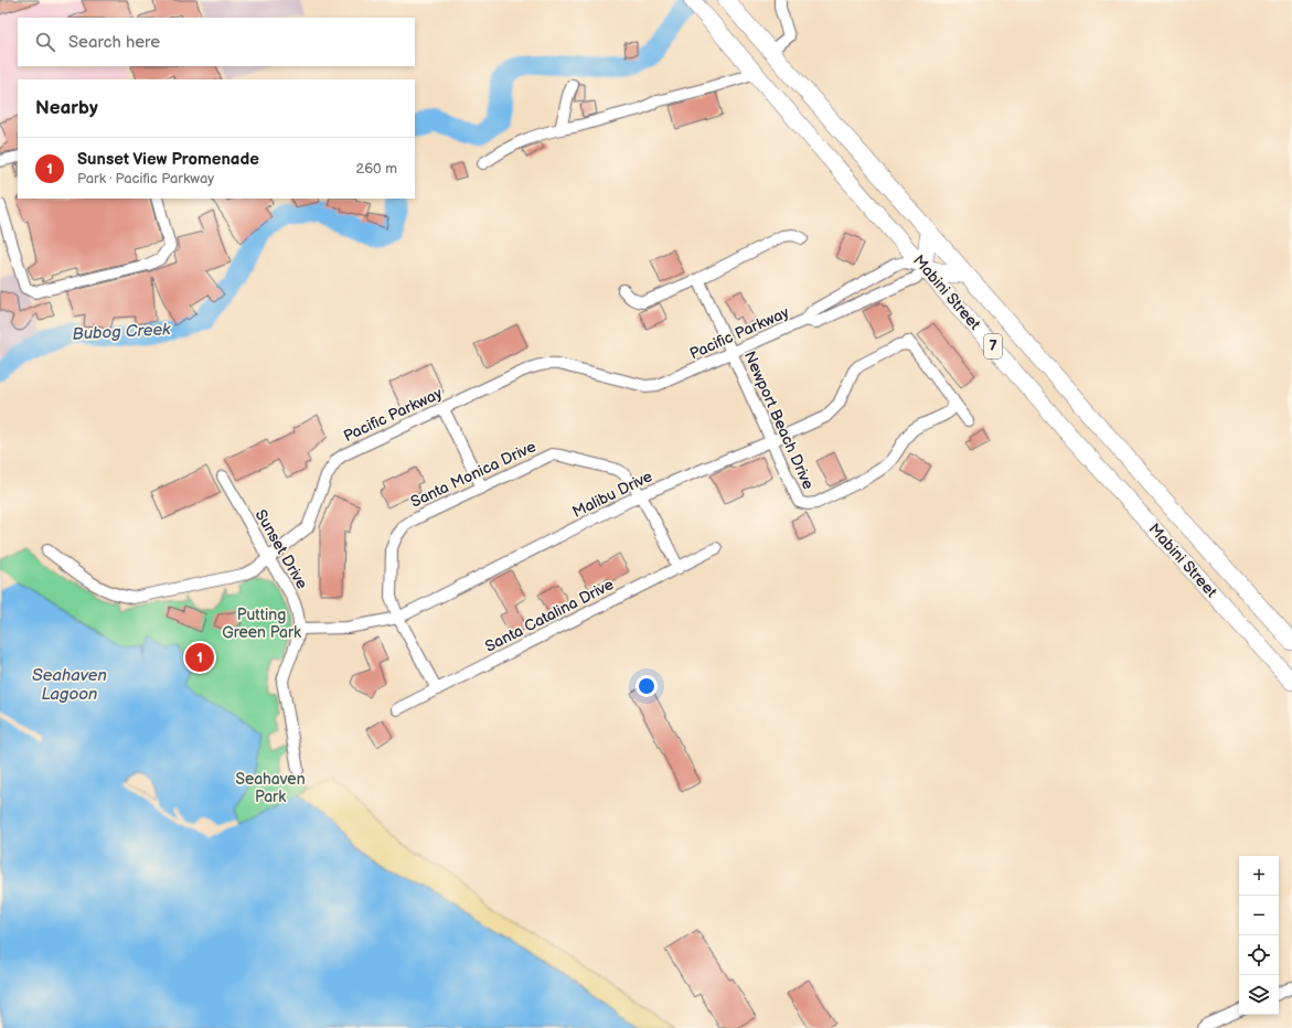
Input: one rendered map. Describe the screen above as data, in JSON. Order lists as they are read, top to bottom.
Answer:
{
  "streets": {
    "main road": ["Mabini Street", "7"],
    "street": [
      "Pacific Parkway",
      "Newport Beach Drive",
      "Santa Monica Drive",
      "Malibu Drive",
      "Sunset Drive",
      "Santa Catalina Drive"
    ]
  },
  "crossings": [
    ["Mabini Street", "Pacific Parkway"],
    ["Pacific Parkway", "Newport Beach Drive"],
    ["Pacific Parkway", "Sunset Drive"],
    ["Newport Beach Drive", "Malibu Drive"],
    ["Santa Monica Drive", "Malibu Drive"],
    ["Santa Monica Drive", "Santa Catalina Drive"],
    ["Malibu Drive", "Sunset Drive"]
  ],
  "water": ["Bubog Creek", "Seahaven Lagoon"],
  "parks": ["Putting Green Park", "Seahaven Park"],
  "page": {
    "search": "Search here",
    "heading": "Nearby",
    "list": [
      {
        "mark": "1",
        "name": "Sunset View Promenade",
        "note": "Park · Pacific Parkway",
        "value": "260 m"
      }
    ],
    "pins": "1",
    "map_buttons": ["+", "−"]
  }
}
